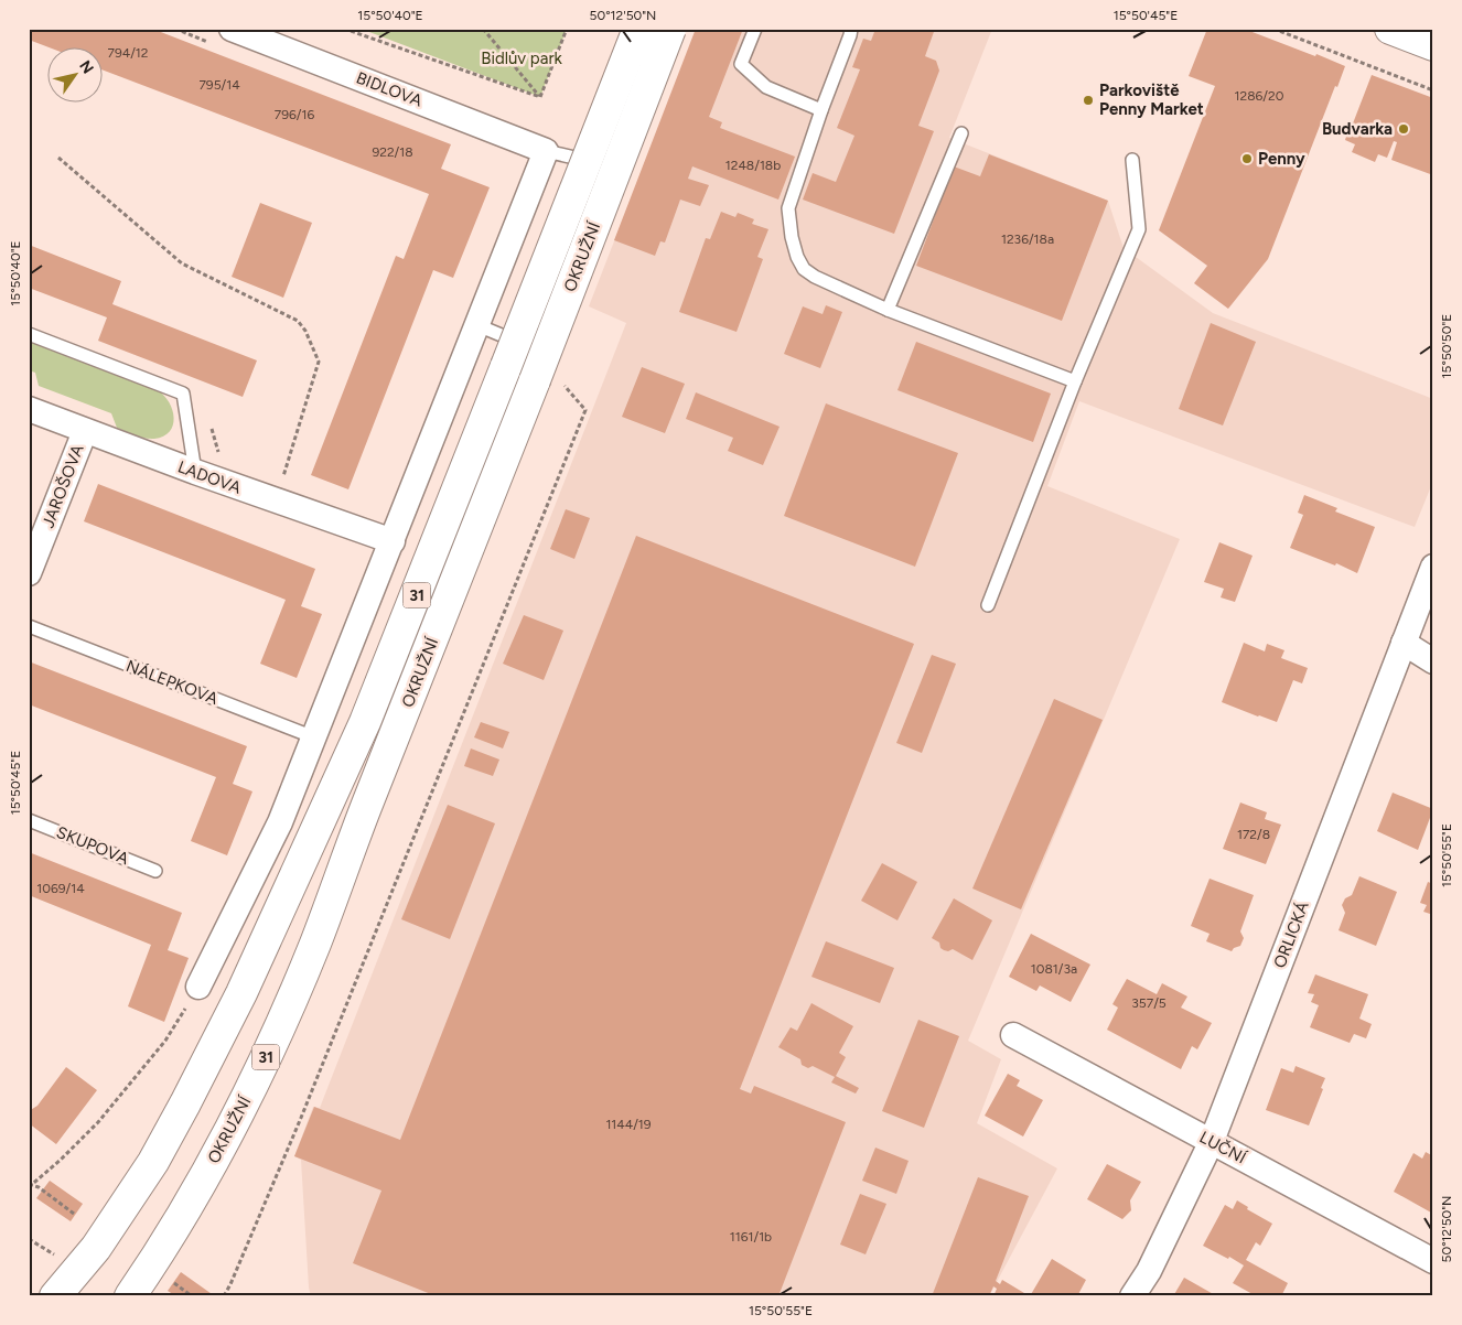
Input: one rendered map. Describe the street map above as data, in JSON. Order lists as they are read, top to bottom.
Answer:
{
  "streets": {
    "main road": ["OKRUŽNÍ", "31"],
    "street": [
      "BIDLOVA",
      "LADOVA",
      "JAROŠOVA",
      "ORLICKÁ",
      "LUČNÍ"
    ],
    "lane": ["NÁLEPKOVA", "SKUPOVA"]
  },
  "crossings": [
    ["OKRUŽNÍ", "31"],
    ["LADOVA", "JAROŠOVA"],
    ["ORLICKÁ", "LUČNÍ"]
  ],
  "parks": ["Bidlův park"],
  "places": ["Parkoviště Penny Market", "Budvarka", "Penny"],
  "house_numbers": [
    "794/12",
    "795/14",
    "1286/20",
    "796/16",
    "922/18",
    "1248/18b",
    "1236/18a",
    "172/8",
    "1069/14",
    "1081/3a",
    "357/5",
    "1144/19",
    "1161/1b"
  ],
  "north": "top right",
  "coordinates": [
    "15°50'40\"E",
    "50°12'50\"N",
    "15°50'45\"E",
    "15°50'50\"E",
    "15°50'55\"E"
  ]
}
